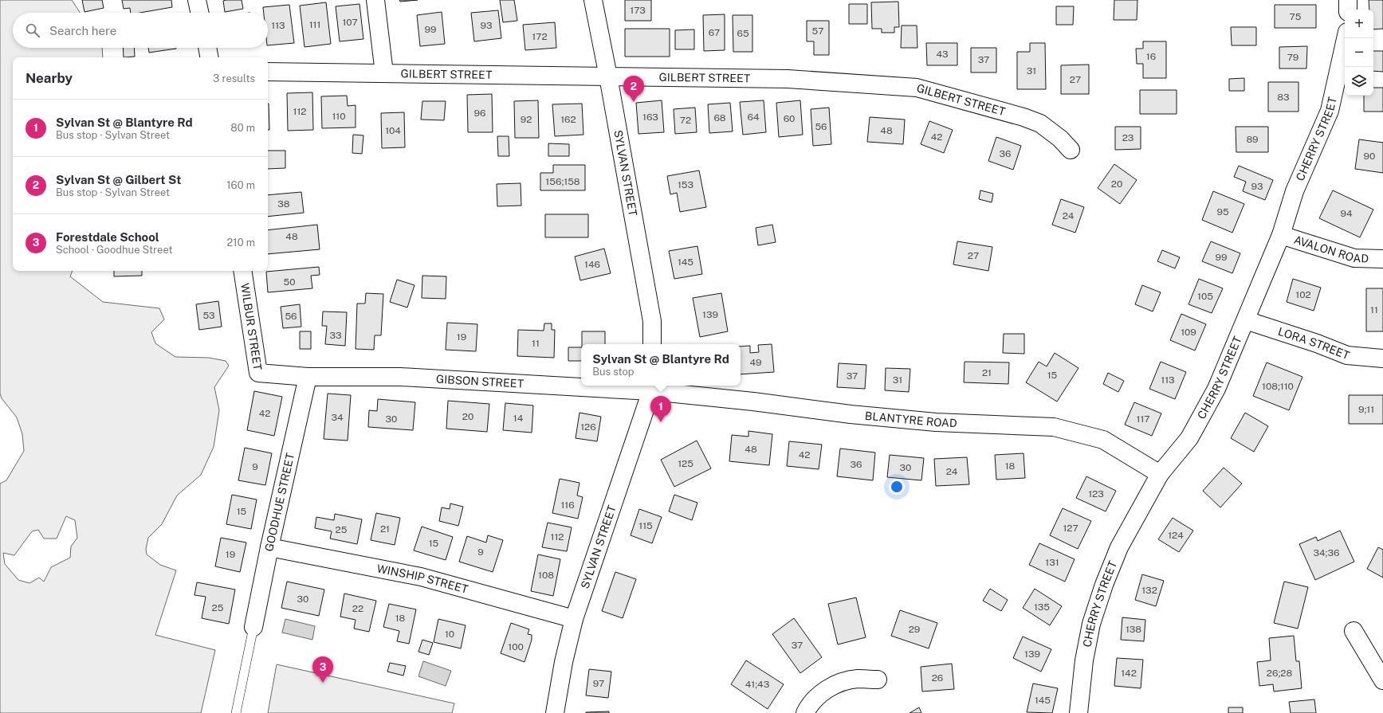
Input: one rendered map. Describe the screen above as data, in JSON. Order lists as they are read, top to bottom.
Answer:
{
  "streets": {
    "street": [
      "GILBERT STREET",
      "CHERRY STREET",
      "SYLVAN STREET",
      "AVALON ROAD",
      "WILBUR STREET",
      "LORA STREET",
      "GIBSON STREET",
      "BLANTYRE ROAD",
      "GOODHUE STREET",
      "WINSHIP STREET"
    ]
  },
  "crossings": [
    ["GILBERT STREET", "SYLVAN STREET"],
    ["CHERRY STREET", "AVALON ROAD"],
    ["CHERRY STREET", "LORA STREET"],
    ["CHERRY STREET", "BLANTYRE ROAD"],
    ["SYLVAN STREET", "GIBSON STREET"],
    ["SYLVAN STREET", "BLANTYRE ROAD"],
    ["SYLVAN STREET", "WINSHIP STREET"],
    ["WILBUR STREET", "GIBSON STREET"],
    ["WILBUR STREET", "GOODHUE STREET"],
    ["GIBSON STREET", "BLANTYRE ROAD"],
    ["GIBSON STREET", "GOODHUE STREET"],
    ["GOODHUE STREET", "WINSHIP STREET"]
  ],
  "house_numbers": [
    "173",
    "75",
    "107",
    "111",
    "113",
    "93",
    "99",
    "57",
    "67",
    "65",
    "172",
    "43",
    "16",
    "79",
    "37",
    "31",
    "27",
    "83",
    "112",
    "96",
    "110",
    "163",
    "64",
    "68",
    "60",
    "92",
    "162",
    "72",
    "56",
    "104",
    "48",
    "42",
    "23",
    "89",
    "36",
    "90",
    "156;158",
    "20",
    "153",
    "93",
    "38",
    "95",
    "94",
    "24",
    "48",
    "27",
    "99",
    "145",
    "146",
    "50",
    "102",
    "105",
    "11",
    "139",
    "53",
    "56",
    "109",
    "33",
    "19",
    "11",
    "49",
    "21",
    "15",
    "37",
    "31",
    "113",
    "108;110",
    "9;11",
    "42",
    "20",
    "34",
    "14",
    "30",
    "117",
    "126",
    "48",
    "42",
    "125",
    "36",
    "18",
    "9",
    "30",
    "24",
    "123",
    "116",
    "15",
    "115",
    "127",
    "21",
    "25",
    "124",
    "112",
    "15",
    "9",
    "34;36",
    "19",
    "131",
    "108",
    "132",
    "30",
    "135",
    "25",
    "22",
    "18",
    "29",
    "138",
    "10",
    "37",
    "100",
    "139",
    "142",
    "26;28",
    "26",
    "97",
    "41;43",
    "145"
  ],
  "page": {
    "map_buttons": ["+", "−"],
    "search": "Search here",
    "heading": ["Nearby", "3 results"],
    "pins": ["2", "1", "3"],
    "list": [
      {
        "mark": "1",
        "name": "Sylvan St @ Blantyre Rd",
        "note": "Bus stop · Sylvan Street",
        "value": "80 m"
      },
      {
        "mark": "2",
        "name": "Sylvan St @ Gilbert St",
        "note": "Bus stop · Sylvan Street",
        "value": "160 m"
      },
      {
        "mark": "3",
        "name": "Forestdale School",
        "note": "School · Goodhue Street",
        "value": "210 m"
      }
    ],
    "popup": ["Sylvan St @ Blantyre Rd", "Bus stop"]
  }
}
